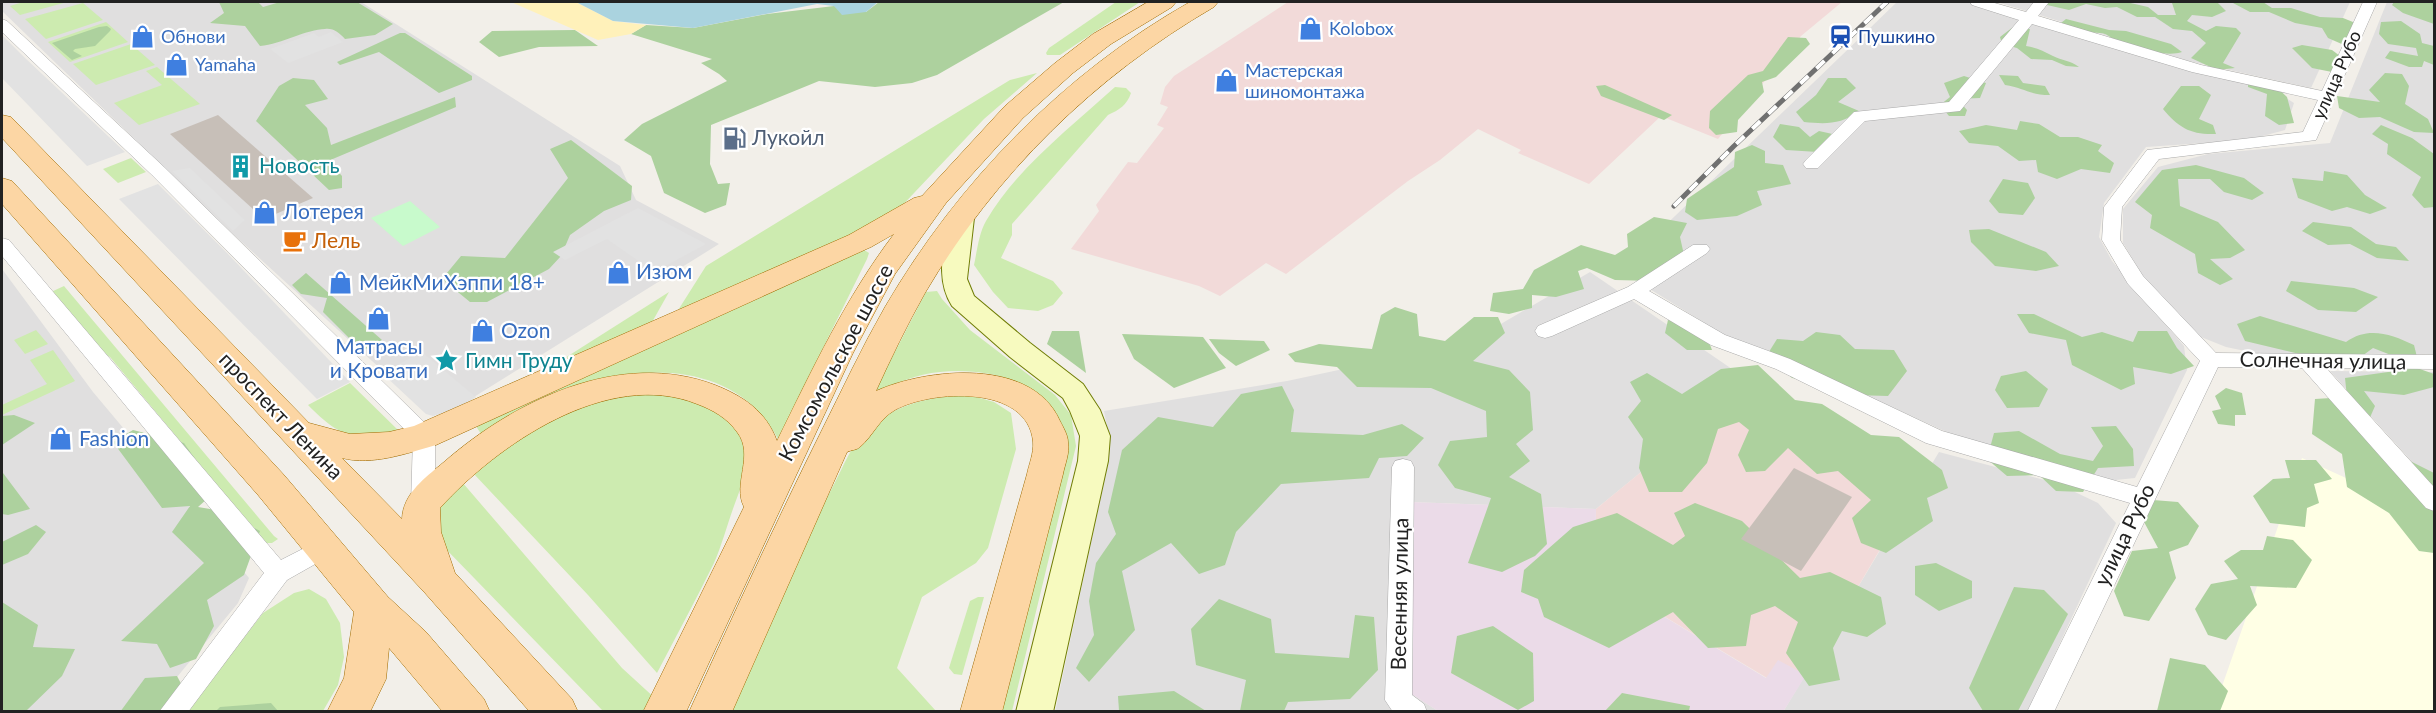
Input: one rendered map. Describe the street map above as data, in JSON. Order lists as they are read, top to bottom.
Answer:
{
  "streets": {
    "main road": ["Комсомольское шоссе", "проспект Ленина"],
    "street": ["улица Рубо", "Солнечная улица", "Весенняя улица"]
  },
  "crossings": [
    ["улица Рубо", "Солнечная улица"]
  ],
  "places": {
    "shop": [
      "Kolobox",
      "Обнови",
      "Yamaha",
      "Мастерская шиномонтажа",
      "Лотерея",
      "Изюм",
      "МейкМиХэппи 18+",
      "Матрасы и Кровати",
      "Ozon",
      "Fashion"
    ],
    "station": ["Пушкино"],
    "fuel station": ["Лукойл"],
    "building": ["Новость"],
    "cafe": ["Лель"],
    "place": ["Гимн Труду"]
  }
}
